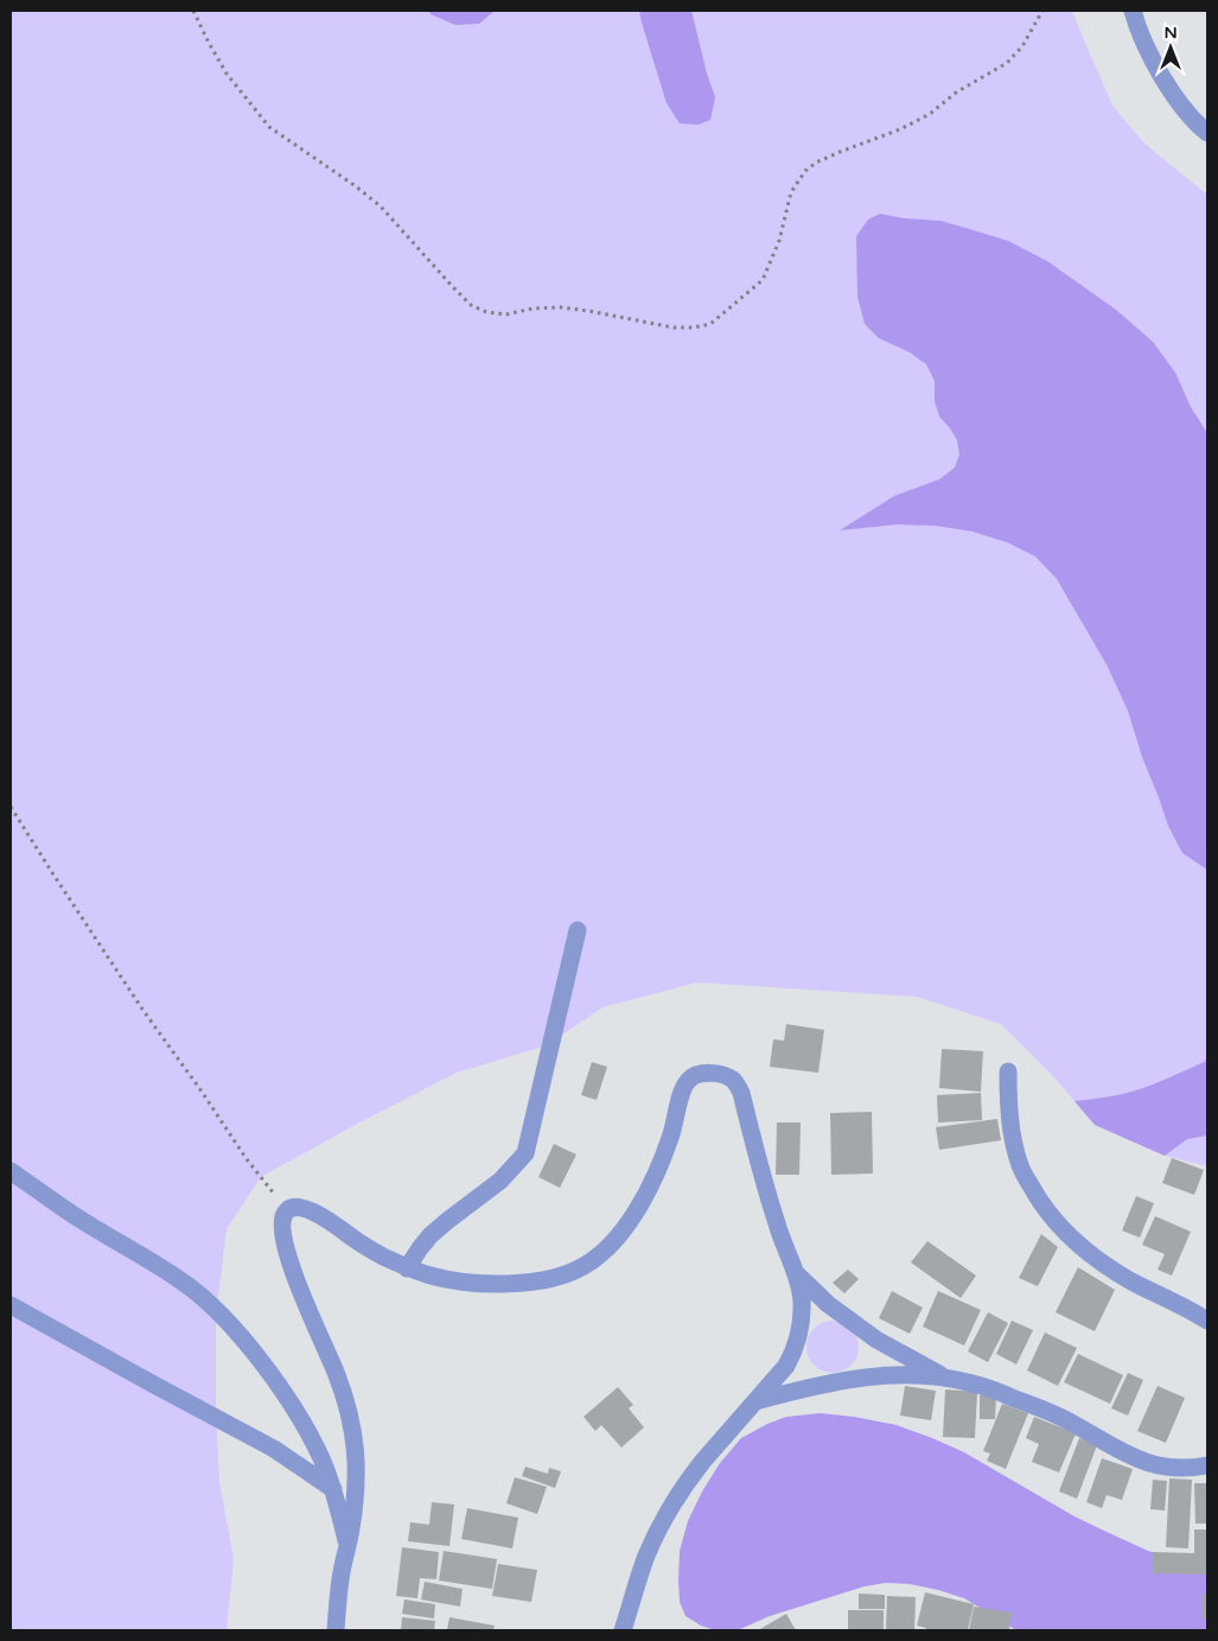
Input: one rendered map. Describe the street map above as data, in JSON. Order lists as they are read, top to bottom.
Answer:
{
  "north": "top"
}
